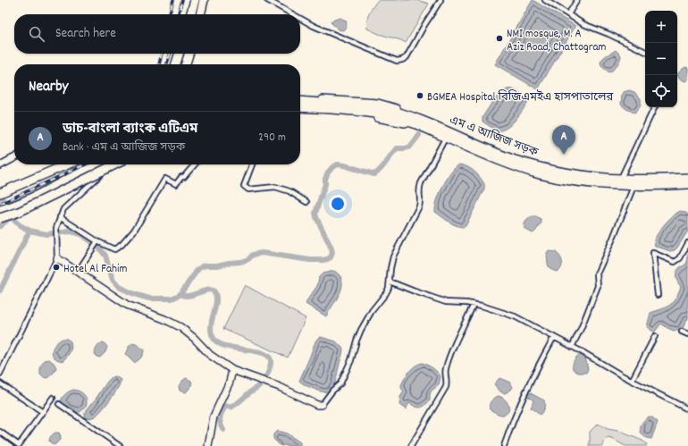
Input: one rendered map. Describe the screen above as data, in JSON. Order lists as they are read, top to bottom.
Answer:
{
  "streets": {
    "main road": ["এম এ আজিজ সড়ক"]
  },
  "places": ["NMI mosque, M. A Aziz Road, Chattogram", "BGMEA Hospital বিজিএমইএ হাসপাতালের", "Hotel Al Fahim"],
  "page": {
    "map_buttons": ["+", "−"],
    "search": "Search here",
    "heading": "Nearby",
    "list": [
      {
        "mark": "A",
        "name": "ডাচ-বাংলা ব্যাংক এটিএম",
        "note": "Bank · এম এ আজিজ সড়ক",
        "value": "290 m"
      }
    ],
    "pins": "A"
  }
}
